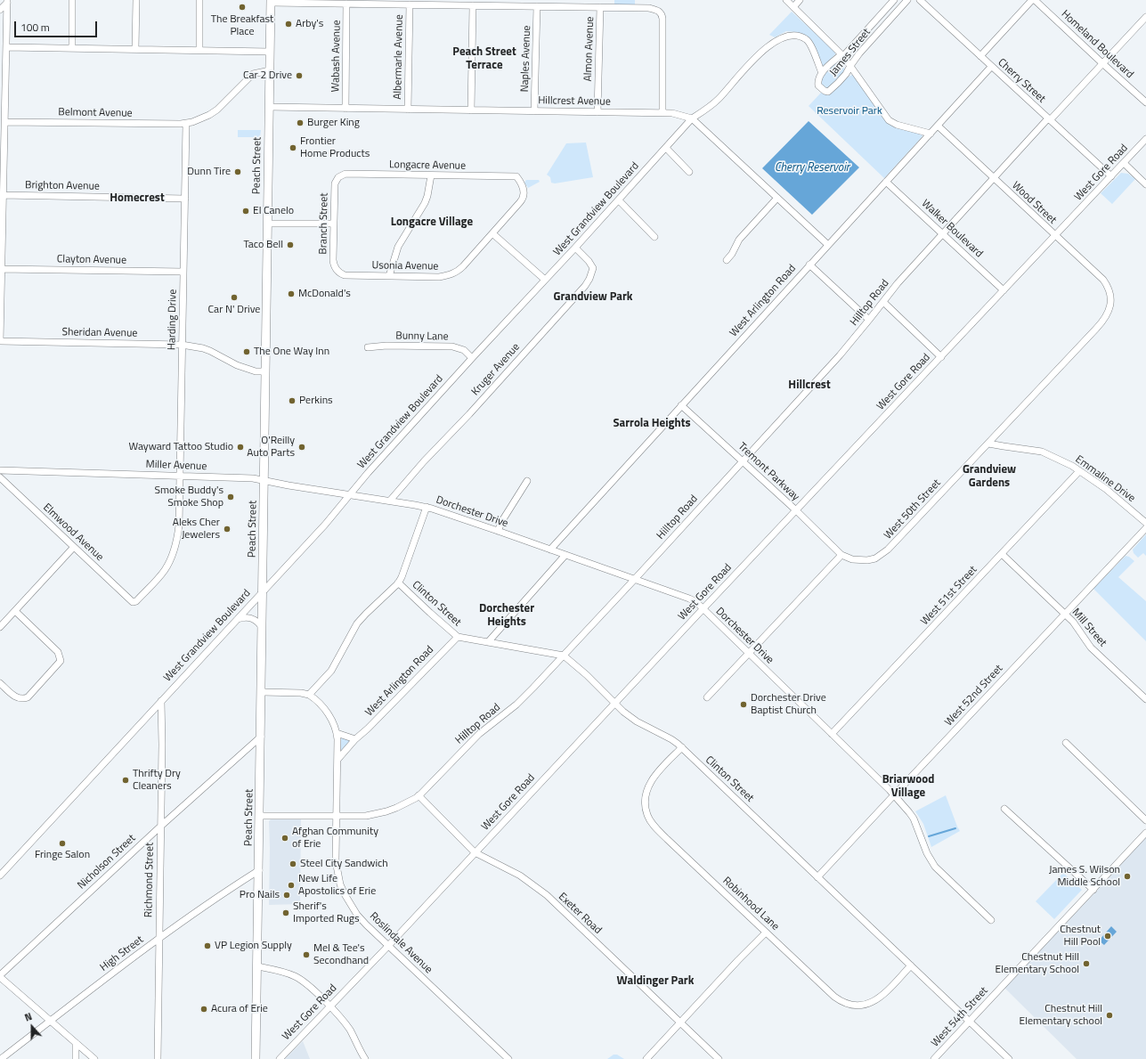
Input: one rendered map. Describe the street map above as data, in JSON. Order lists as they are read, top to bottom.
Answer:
{
  "streets": {
    "main road": ["Peach Street"],
    "street": [
      "Homeland Boulevard",
      "Almon Avenue",
      "James Street",
      "Wabash Avenue",
      "Albermarle Avenue",
      "Naples Avenue",
      "Cherry Street",
      "Hillcrest Avenue",
      "Belmont Avenue",
      "Longacre Avenue",
      "West Gore Road",
      "Brighton Avenue",
      "Wood Street",
      "West Grandview Boulevard",
      "Branch Street",
      "Walker Boulevard",
      "Clayton Avenue",
      "Usonia Avenue",
      "West Arlington Road",
      "Hilltop Road",
      "Harding Drive",
      "Sheridan Avenue",
      "Bunny Lane",
      "Kruger Avenue",
      "Miller Avenue",
      "Tremont Parkway",
      "Emmaline Drive",
      "West 50th Street",
      "Dorchester Drive",
      "Elmwood Avenue",
      "West 51st Street",
      "Clinton Street",
      "Mill Street",
      "West 52nd Street",
      "Nicholson Street",
      "Richmond Street",
      "Robinhood Lane",
      "Exeter Road",
      "Roslindale Avenue",
      "High Street",
      "West 54th Street"
    ]
  },
  "crossings": [
    ["Homeland Boulevard", "Hilltop Road"],
    ["Almon Avenue", "Hillcrest Avenue"],
    ["James Street", "West Grandview Boulevard"],
    ["Wabash Avenue", "Hillcrest Avenue"],
    ["Albermarle Avenue", "Hillcrest Avenue"],
    ["Naples Avenue", "Hillcrest Avenue"],
    ["Cherry Street", "West Gore Road"],
    ["Cherry Street", "West Arlington Road"],
    ["Cherry Street", "Hilltop Road"],
    ["Hillcrest Avenue", "Peach Street"],
    ["Hillcrest Avenue", "West Grandview Boulevard"],
    ["Hillcrest Avenue", "West Arlington Road"],
    ["Belmont Avenue", "Harding Drive"],
    ["Peach Street", "West Grandview Boulevard"],
    ["Peach Street", "Hilltop Road"],
    ["Peach Street", "Sheridan Avenue"],
    ["Peach Street", "Miller Avenue"],
    ["Peach Street", "Nicholson Street"],
    ["Peach Street", "High Street"],
    ["Longacre Avenue", "Branch Street"],
    ["Longacre Avenue", "Usonia Avenue"],
    ["West Gore Road", "Wood Street"],
    ["West Gore Road", "Walker Boulevard"],
    ["West Gore Road", "Tremont Parkway"],
    ["West Gore Road", "Dorchester Drive"],
    ["West Gore Road", "Clinton Street"],
    ["West Gore Road", "Exeter Road"],
    ["West Gore Road", "Roslindale Avenue"],
    ["Brighton Avenue", "Harding Drive"],
    ["Wood Street", "West Arlington Road"],
    ["Wood Street", "Hilltop Road"],
    ["Wood Street", "West 50th Street"],
    ["West Grandview Boulevard", "Bunny Lane"],
    ["West Grandview Boulevard", "Kruger Avenue"],
    ["West Grandview Boulevard", "Miller Avenue"],
    ["West Grandview Boulevard", "Dorchester Drive"],
    ["West Grandview Boulevard", "Richmond Street"],
    ["Branch Street", "Usonia Avenue"],
    ["Walker Boulevard", "West Arlington Road"],
    ["Walker Boulevard", "Hilltop Road"],
    ["Clayton Avenue", "Harding Drive"],
    ["Clayton Avenue", "Sheridan Avenue"],
    ["West Arlington Road", "Tremont Parkway"],
    ["West Arlington Road", "Dorchester Drive"],
    ["West Arlington Road", "Clinton Street"],
    ["West Arlington Road", "Roslindale Avenue"],
    ["Hilltop Road", "Tremont Parkway"],
    ["Hilltop Road", "Dorchester Drive"],
    ["Hilltop Road", "Clinton Street"],
    ["Hilltop Road", "Exeter Road"],
    ["Hilltop Road", "Roslindale Avenue"],
    ["Harding Drive", "Sheridan Avenue"],
    ["Harding Drive", "Miller Avenue"],
    ["Harding Drive", "Elmwood Avenue"],
    ["Kruger Avenue", "Dorchester Drive"],
    ["Miller Avenue", "Dorchester Drive"],
    ["Tremont Parkway", "West 50th Street"],
    ["Emmaline Drive", "West 50th Street"],
    ["Emmaline Drive", "West 51st Street"],
    ["Dorchester Drive", "West 51st Street"],
    ["Dorchester Drive", "West 52nd Street"],
    ["West 51st Street", "Mill Street"],
    ["Clinton Street", "West 52nd Street"],
    ["Clinton Street", "Robinhood Lane"],
    ["Clinton Street", "West 54th Street"],
    ["Mill Street", "West 52nd Street"],
    ["Nicholson Street", "Richmond Street"],
    ["Richmond Street", "High Street"]
  ],
  "districts": [
    "Peach Street Terrace",
    "Homecrest",
    "Longacre Village",
    "Grandview Park",
    "Hillcrest",
    "Sarrola Heights",
    "Grandview Gardens",
    "Dorchester Heights",
    "Briarwood Village",
    "Waldinger Park"
  ],
  "water": ["Cherry Reservoir"],
  "parks": ["Reservoir Park"],
  "places": [
    "The Breakfast Place",
    "Arby's",
    "Car 2 Drive",
    "Burger King",
    "Frontier Home Products",
    "Dunn Tire",
    "El Canelo",
    "Taco Bell",
    "McDonald's",
    "Car N' Drive",
    "The One Way Inn",
    "Perkins",
    "Wayward Tattoo Studio",
    "O'Reilly Auto Parts",
    "Smoke Buddy's Smoke Shop",
    "Aleks Cher Jewelers",
    "Dorchester Drive Baptist Church",
    "Thrifty Dry Cleaners",
    "Afghan Community of Erie",
    "Fringe Salon",
    "Steel City Sandwich",
    "James S. Wilson Middle School",
    "New Life Apostolics of Erie",
    "Pro Nails",
    "Sherif's Imported Rugs",
    "Chestnut Hill Pool",
    "VP Legion Supply",
    "Mel & Tee's Secondhand",
    "Chestnut Hill Elementary School",
    "Acura of Erie",
    "Chestnut Hill Elementary school"
  ],
  "scale_bar": "100 m",
  "north": "top"
}
